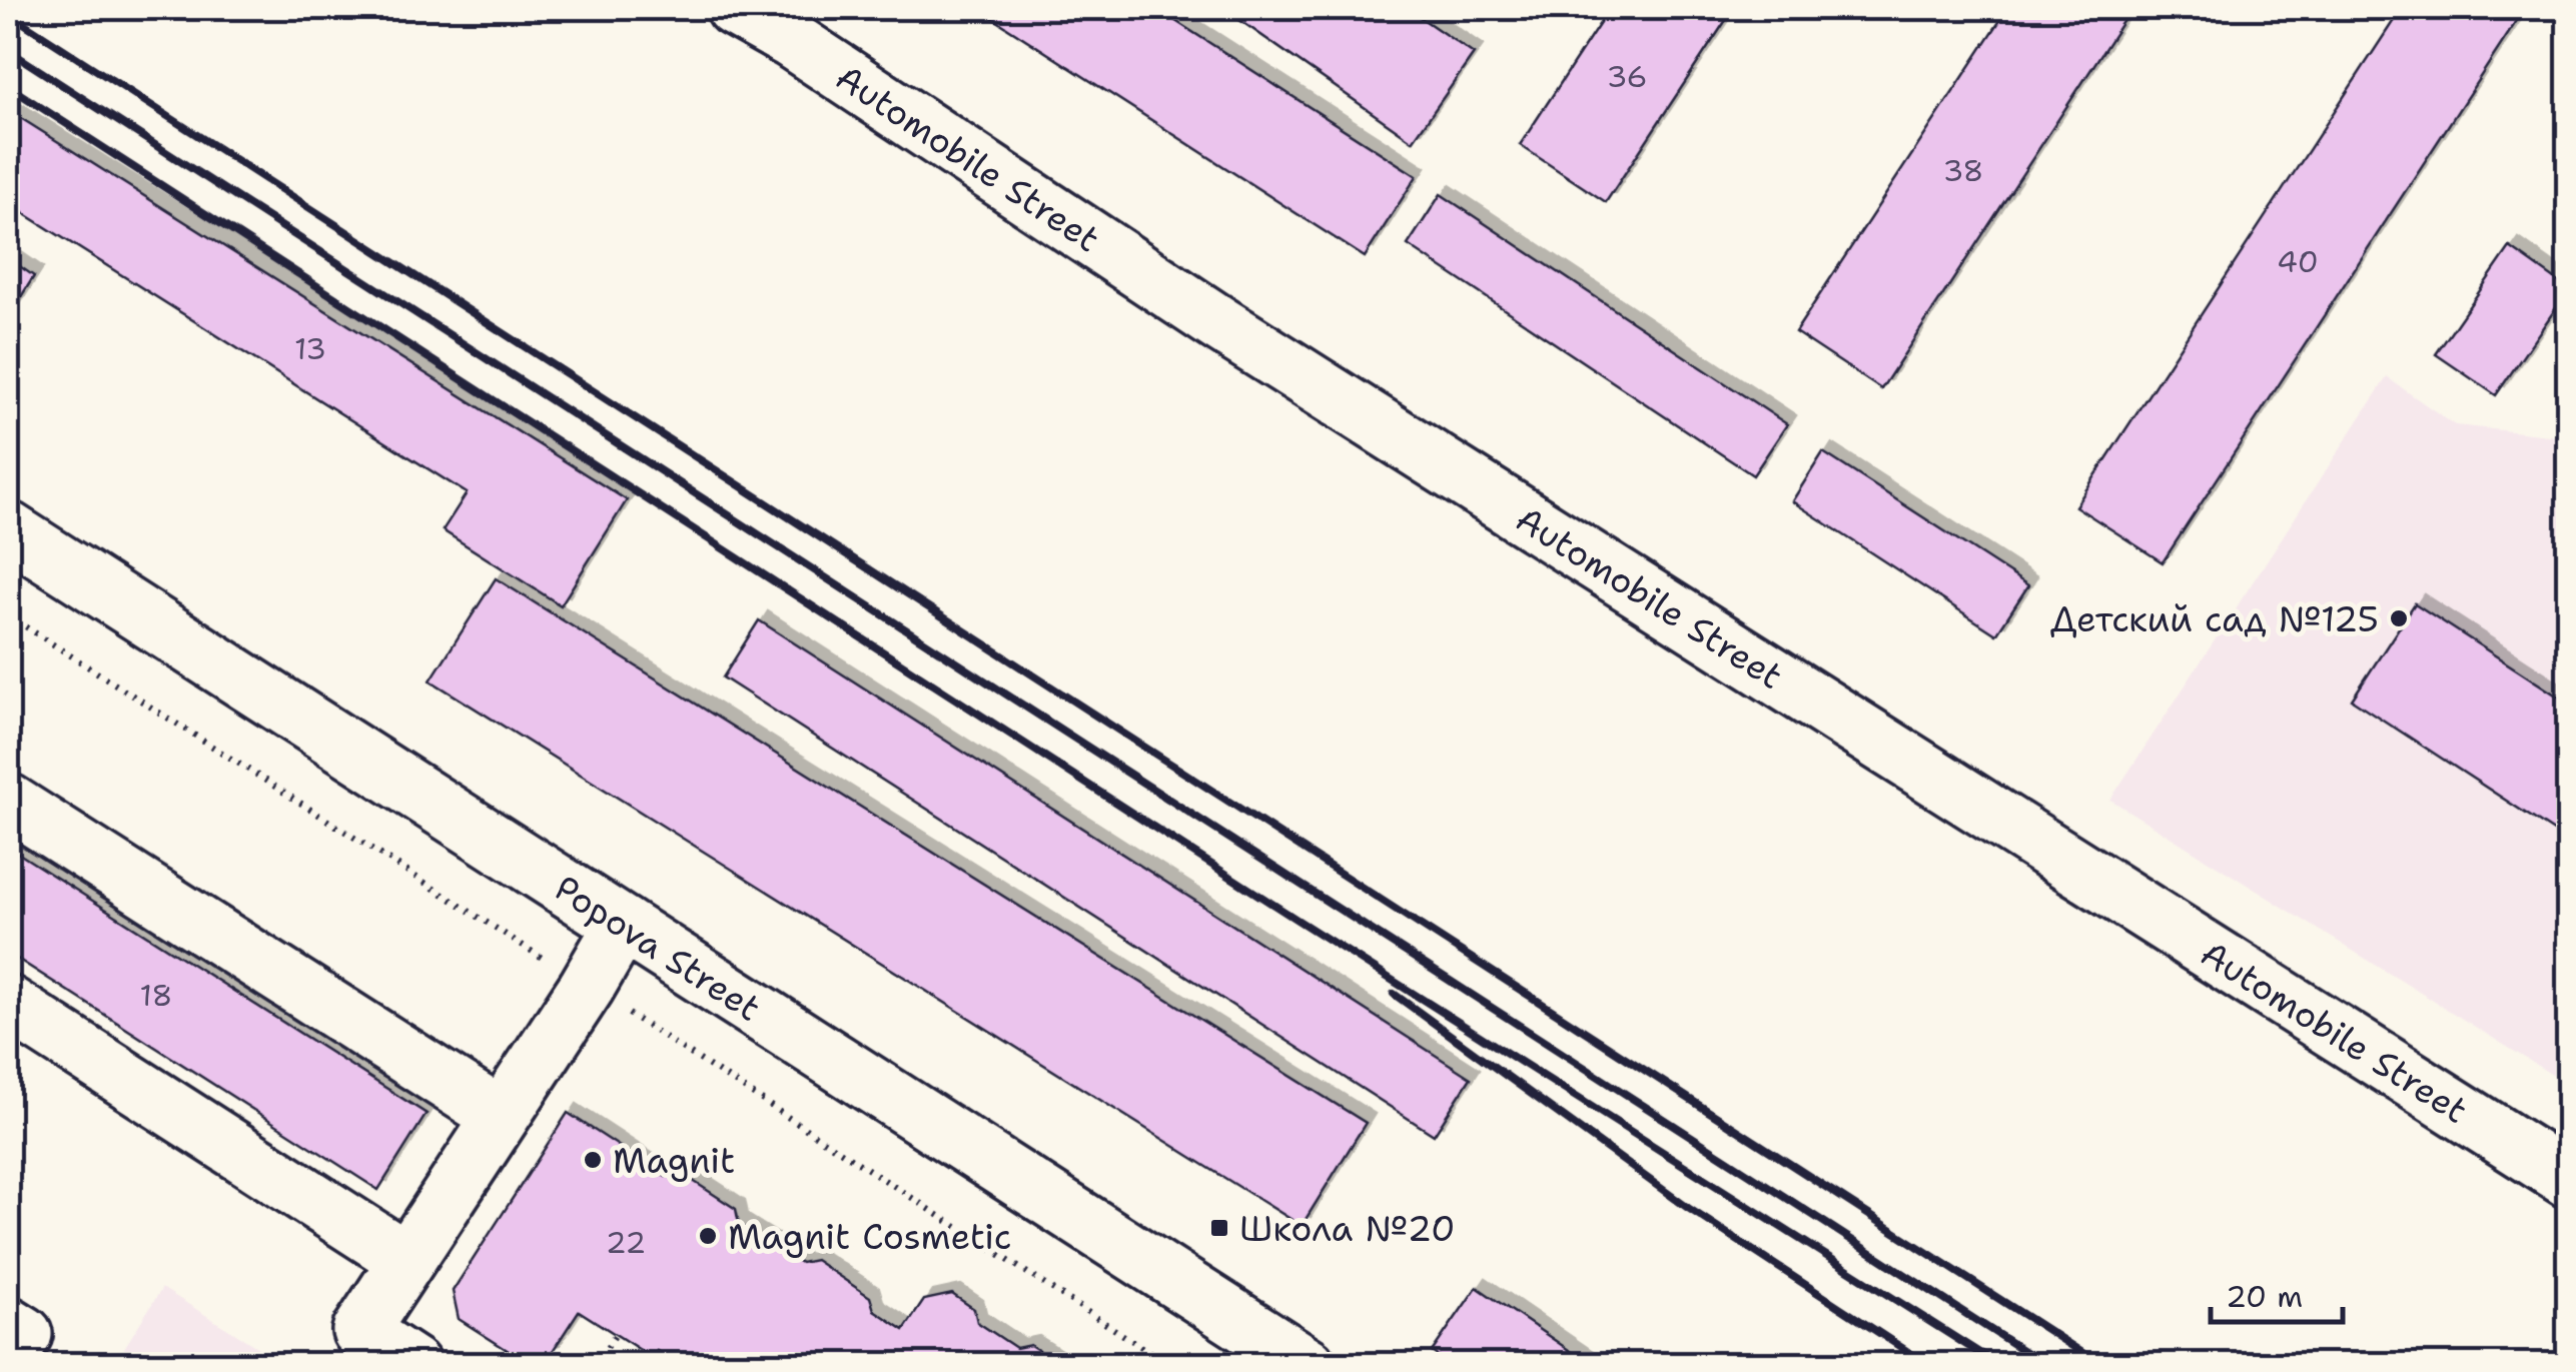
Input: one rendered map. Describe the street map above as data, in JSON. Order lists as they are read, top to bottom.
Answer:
{
  "streets": {
    "street": ["Automobile Street", "Popova Street"]
  },
  "places": {
    "other": ["Детский сад №125", "Magnit", "Magnit Cosmetic"],
    "transit": ["Школа №20"]
  },
  "house_numbers": [
    "36",
    "38",
    "40",
    "13",
    "18",
    "22"
  ],
  "scale_bar": "20 m"
}
